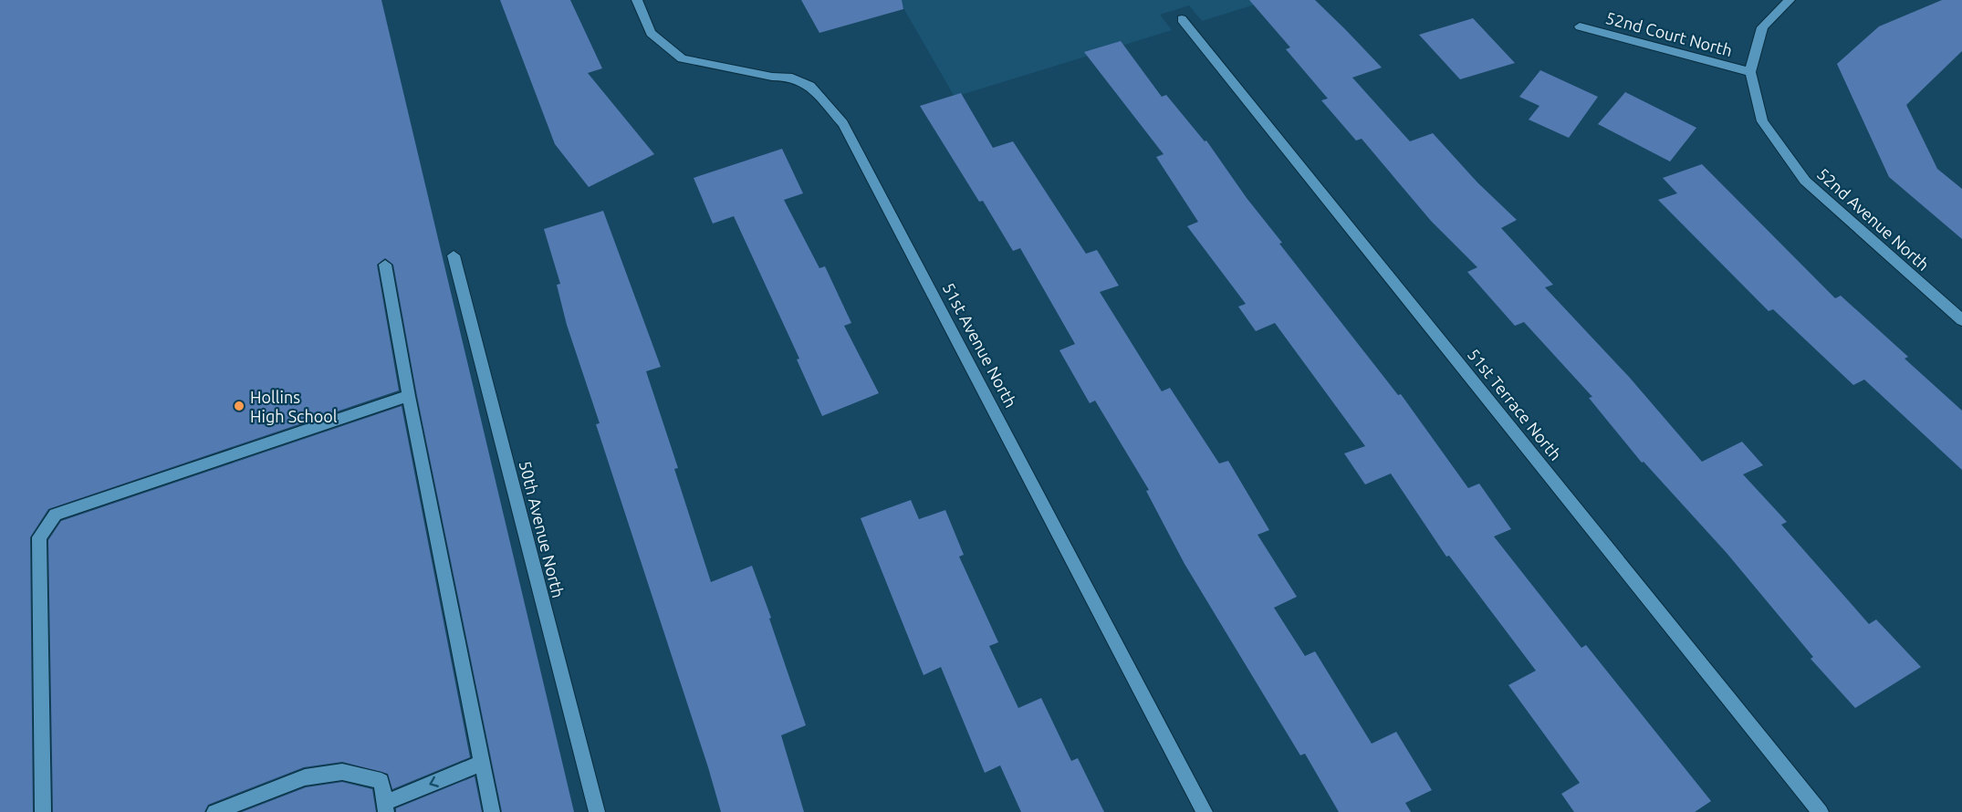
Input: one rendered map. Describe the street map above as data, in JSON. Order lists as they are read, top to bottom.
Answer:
{
  "streets": {
    "street": [
      "52nd Court North",
      "52nd Avenue North",
      "51st Avenue North",
      "51st Terrace North",
      "50th Avenue North"
    ]
  },
  "crossings": [
    ["52nd Court North", "52nd Avenue North"]
  ],
  "places": ["Hollins High School"]
}
